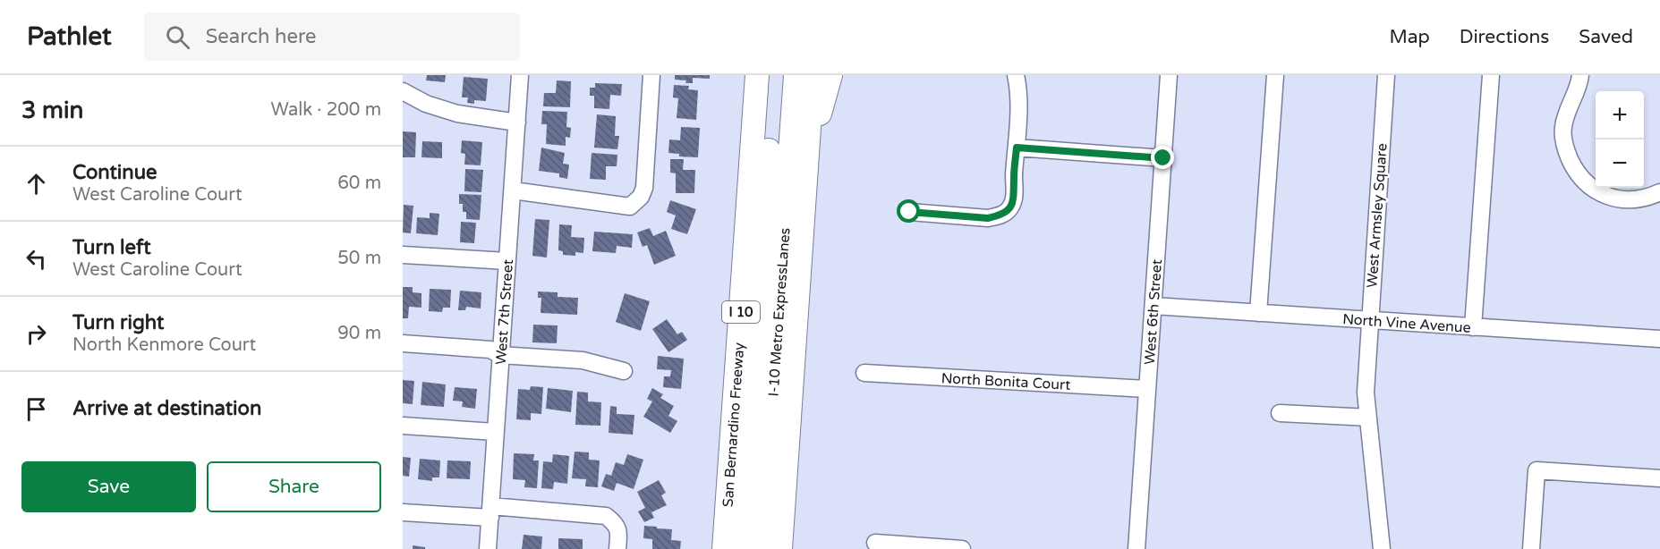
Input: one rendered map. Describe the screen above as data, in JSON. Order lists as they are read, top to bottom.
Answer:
{
  "streets": {
    "highway": ["I 10", "I-10 Metro ExpressLanes", "San Bernardino Freeway"],
    "street": [
      "West Armsley Square",
      "West 7th Street",
      "West 6th Street",
      "North Vine Avenue",
      "North Bonita Court"
    ]
  },
  "crossings": [
    ["West Armsley Square", "North Vine Avenue"],
    ["West 6th Street", "North Vine Avenue"],
    ["West 6th Street", "North Bonita Court"]
  ],
  "page": {
    "header": "Pathlet",
    "search": "Search here",
    "nav": ["Map", "Directions", "Saved"],
    "heading": ["3 min", "Walk · 200 m"],
    "map_buttons": ["+", "−"],
    "list": [
      ["Continue", "West Caroline Court", "60 m"],
      ["Turn left", "West Caroline Court", "50 m"],
      ["Turn right", "North Kenmore Court", "90 m"],
      "Arrive at destination"
    ],
    "buttons": ["Save", "Share"]
  }
}
